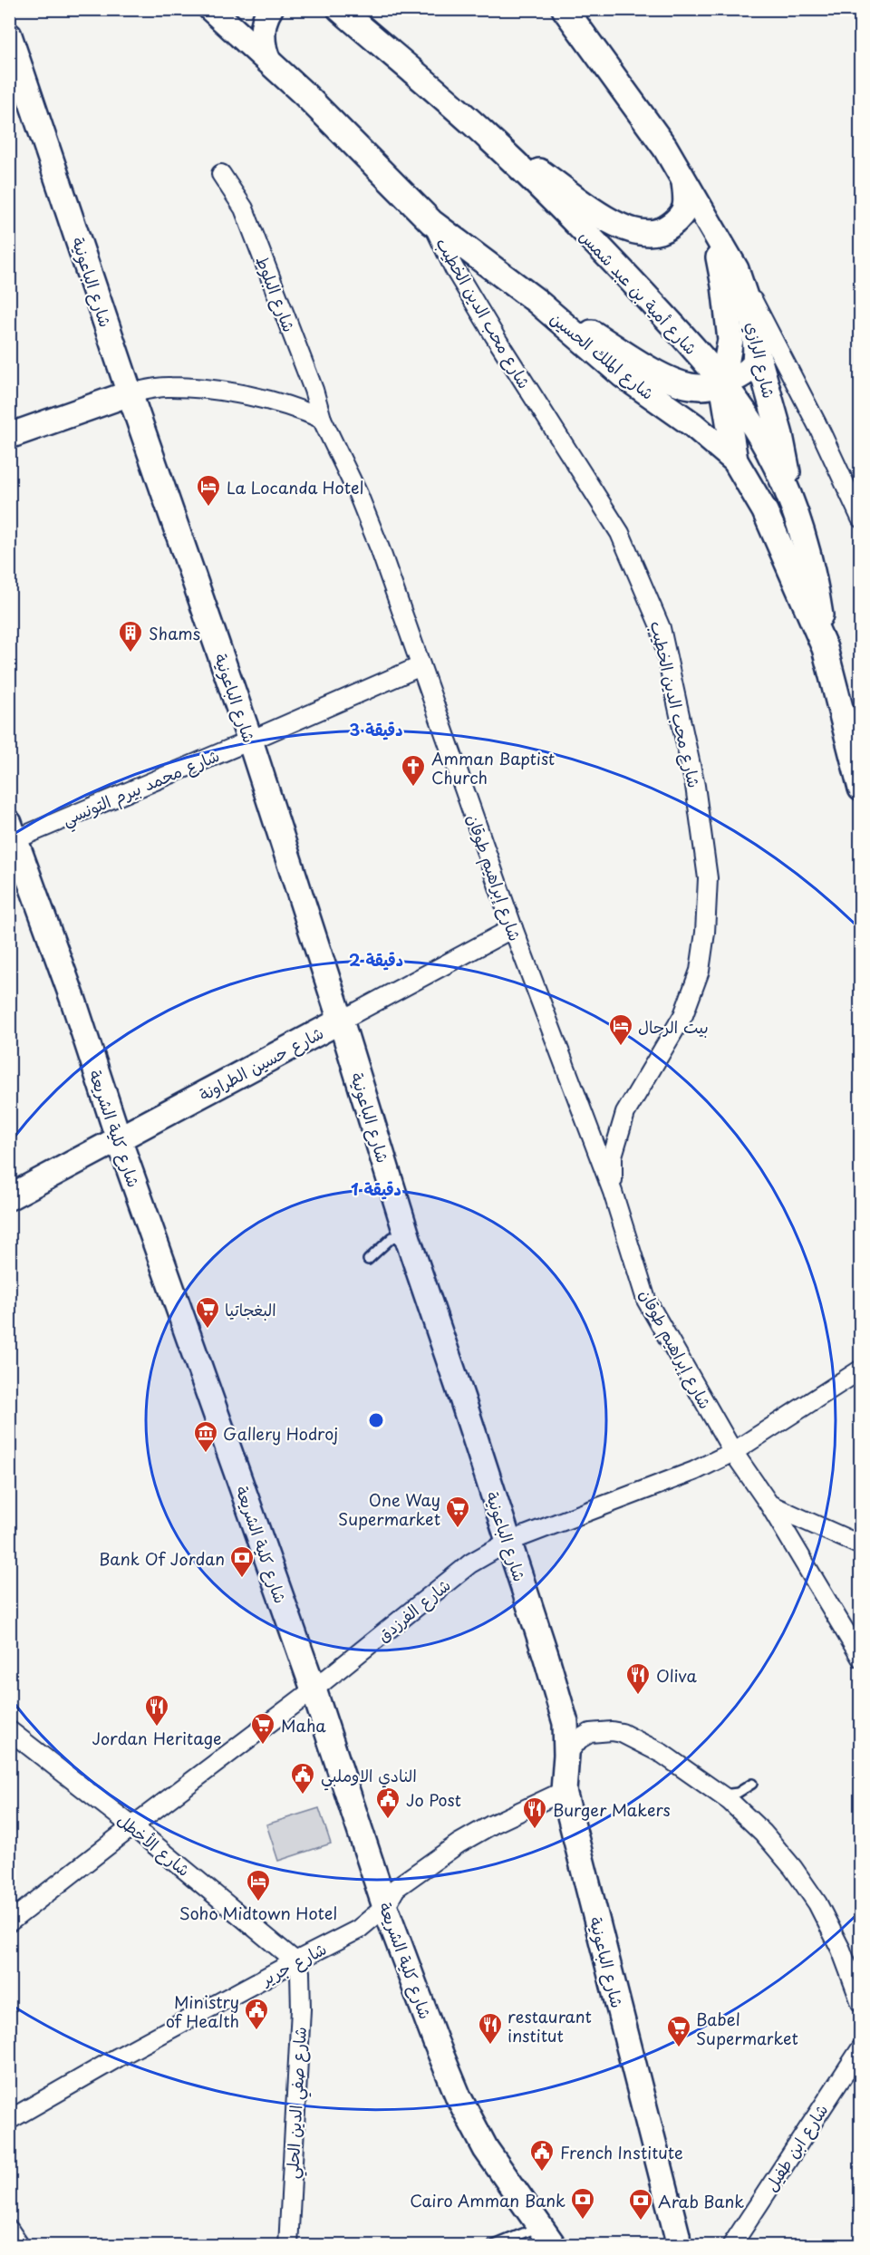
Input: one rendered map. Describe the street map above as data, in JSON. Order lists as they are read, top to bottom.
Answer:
{
  "streets": {
    "street": [
      "شارع الباعونية",
      "شارع أمية بن عبد شمس",
      "شارع البلوط",
      "شارع محب الدين الخطيب",
      "شارع الملك الحسين",
      "شارع الرازي",
      "شارع محمد بيرم التونسي",
      "شارع إبراهيم طوقان",
      "شارع حسين الطراونة",
      "شارع كلية الشريعة",
      "شارع الفرزدق",
      "شارع الأخطل",
      "شارع جرير",
      "شارع صفي الدين الحلي",
      "شارع ابن طفيل"
    ]
  },
  "crossings": [
    ["شارع الباعونية", "شارع محمد بيرم التونسي"],
    ["شارع الباعونية", "شارع حسين الطراونة"],
    ["شارع الباعونية", "شارع الفرزدق"],
    ["شارع الباعونية", "شارع جرير"],
    ["شارع أمية بن عبد شمس", "شارع الملك الحسين"],
    ["شارع أمية بن عبد شمس", "شارع الرازي"],
    ["شارع البلوط", "شارع إبراهيم طوقان"],
    ["شارع محب الدين الخطيب", "شارع الملك الحسين"],
    ["شارع محب الدين الخطيب", "شارع إبراهيم طوقان"],
    ["شارع الملك الحسين", "شارع الرازي"],
    ["شارع محمد بيرم التونسي", "شارع إبراهيم طوقان"],
    ["شارع محمد بيرم التونسي", "شارع كلية الشريعة"],
    ["شارع إبراهيم طوقان", "شارع حسين الطراونة"],
    ["شارع إبراهيم طوقان", "شارع الفرزدق"],
    ["شارع حسين الطراونة", "شارع كلية الشريعة"],
    ["شارع كلية الشريعة", "شارع الفرزدق"],
    ["شارع كلية الشريعة", "شارع جرير"],
    ["شارع الفرزدق", "شارع الأخطل"],
    ["شارع الأخطل", "شارع جرير"],
    ["شارع الأخطل", "شارع صفي الدين الحلي"],
    ["شارع جرير", "شارع صفي الدين الحلي"]
  ],
  "places": {
    "hotel": ["La Locanda Hotel", "بيت الرحال", "Soho Midtown Hotel"],
    "building": ["Shams"],
    "church": ["Amman Baptist Church"],
    "supermarket": [
      "البغجاتيا",
      "One Way Supermarket",
      "Maha",
      "Babel Supermarket"
    ],
    "museum": ["Gallery Hodroj"],
    "bank": ["Bank Of Jordan", "Cairo Amman Bank", "Arab Bank"],
    "restaurant": [
      "Oliva",
      "Jordan Heritage",
      "Burger Makers",
      "restaurant institut"
    ],
    "public building": [
      "النادي الاوملبي",
      "Jo Post",
      "Ministry of Health",
      "French Institute"
    ]
  },
  "rings": ["3 دقيقة", "2 دقيقة", "1 دقيقة"]
}
